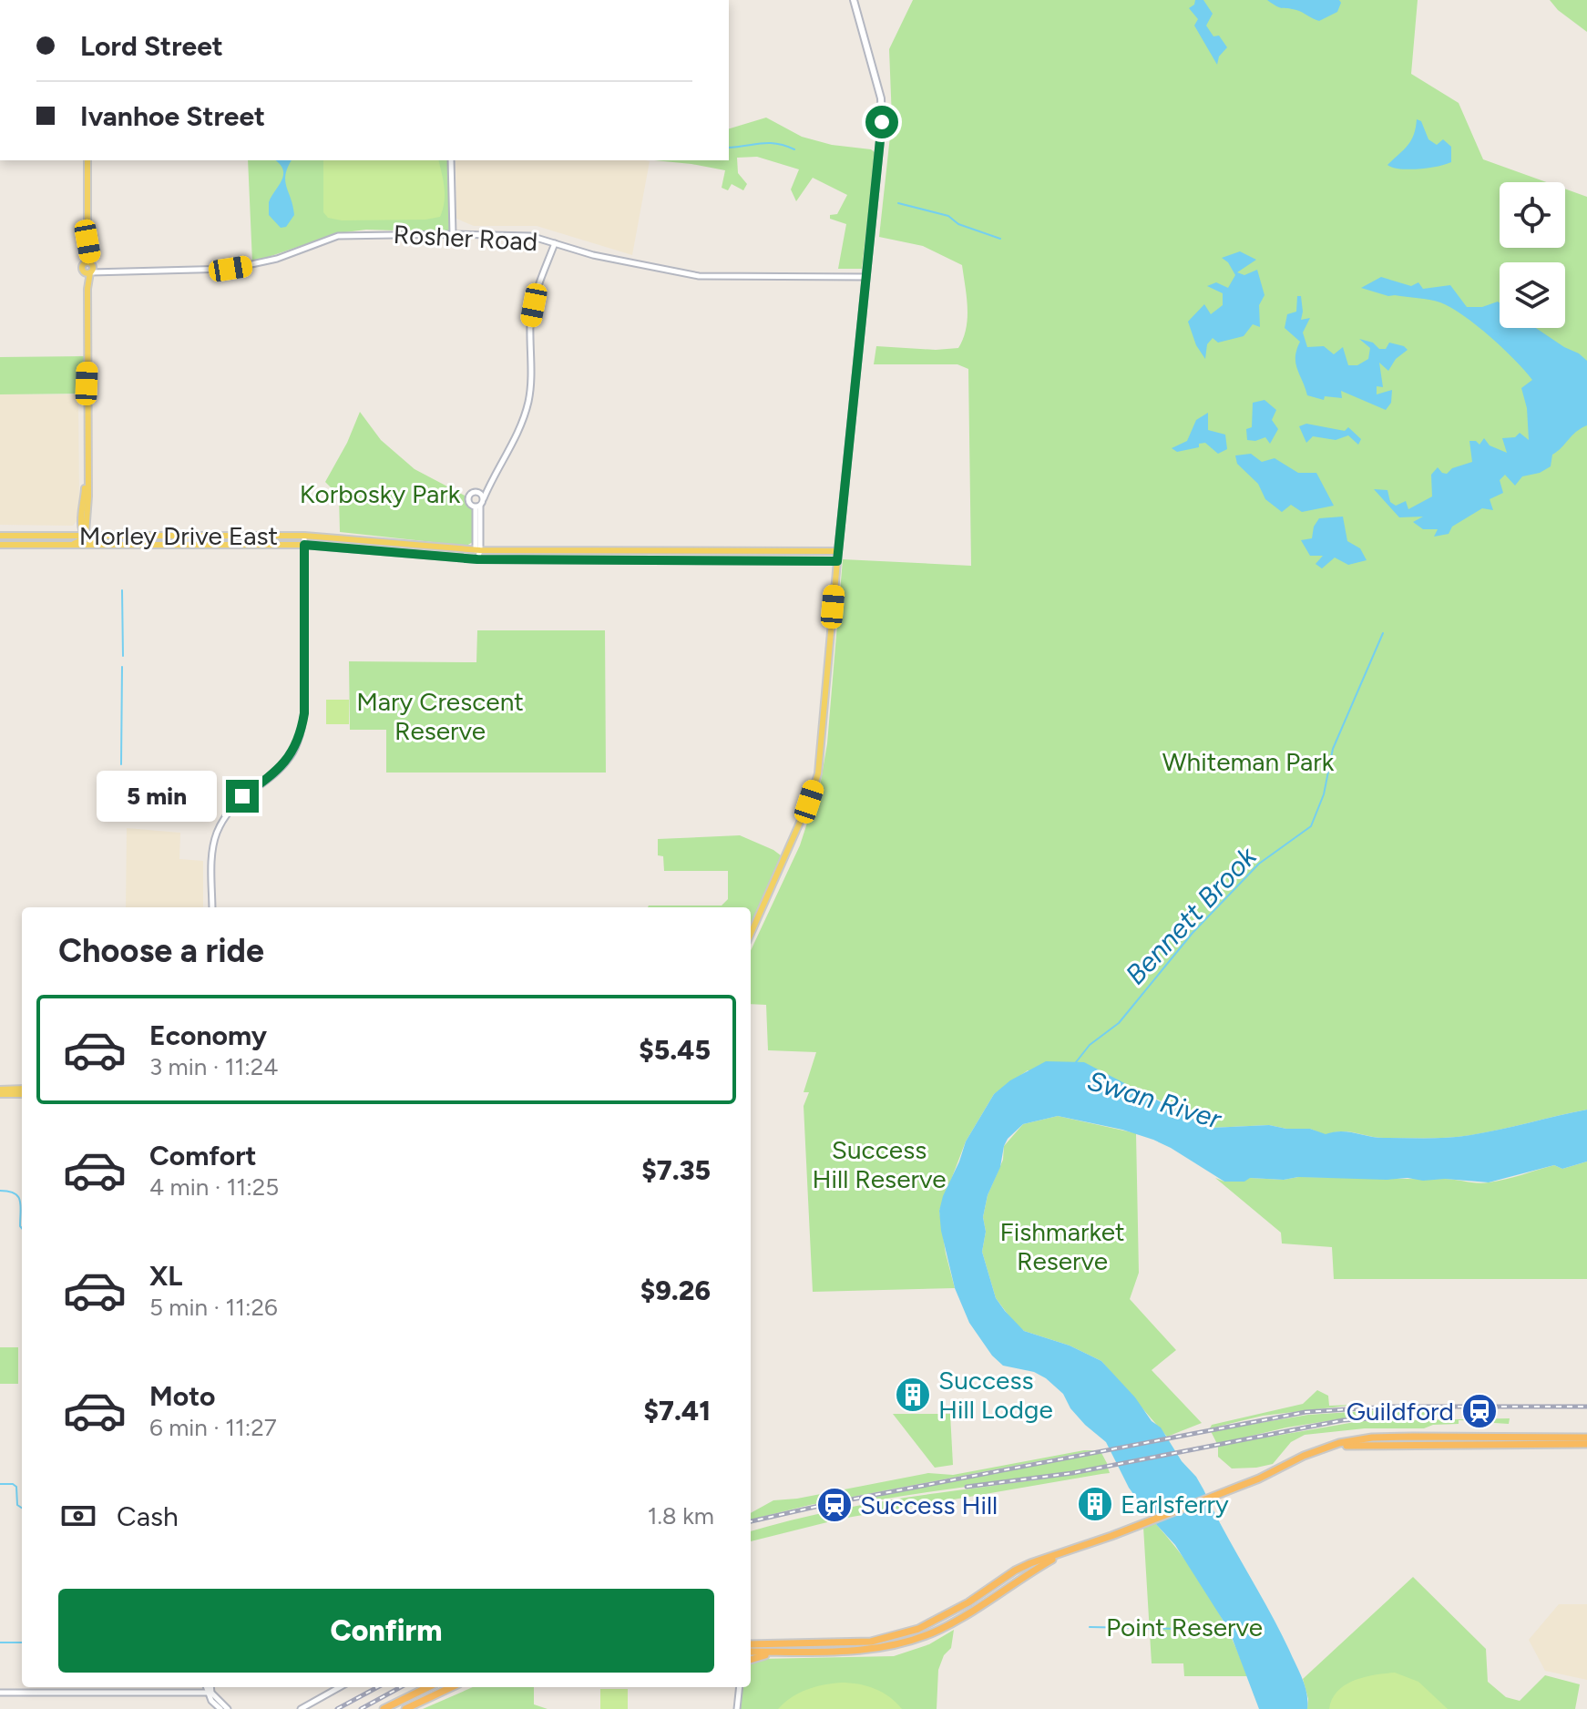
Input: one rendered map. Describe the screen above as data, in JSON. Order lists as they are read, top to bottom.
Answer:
{
  "streets": {
    "main road": ["Morley Drive East"],
    "street": ["Rosher Road"]
  },
  "water": ["Bennett Brook", "Swan River"],
  "parks": [
    "Korbosky Park",
    "Mary Crescent Reserve",
    "Whiteman Park",
    "Success Hill Reserve",
    "Fishmarket Reserve",
    "Point Reserve"
  ],
  "places": {
    "building": ["Success Hill Lodge", "Earlsferry"],
    "station": ["Guildford", "Success Hill"]
  },
  "page": {
    "banner": ["Lord Street", "Ivanhoe Street"],
    "bubble": "5 min",
    "heading": "Choose a ride",
    "list": [
      {
        "name": "Economy",
        "note": "3 min · 11:24",
        "value": "$5.45"
      },
      {
        "name": "Comfort",
        "note": "4 min · 11:25",
        "value": "$7.35"
      },
      {
        "name": "XL",
        "note": "5 min · 11:26",
        "value": "$9.26"
      },
      {
        "name": "Moto",
        "note": "6 min · 11:27",
        "value": "$7.41"
      }
    ],
    "pay": ["Cash", "1.8 km"],
    "buttons": "Confirm"
  }
}
